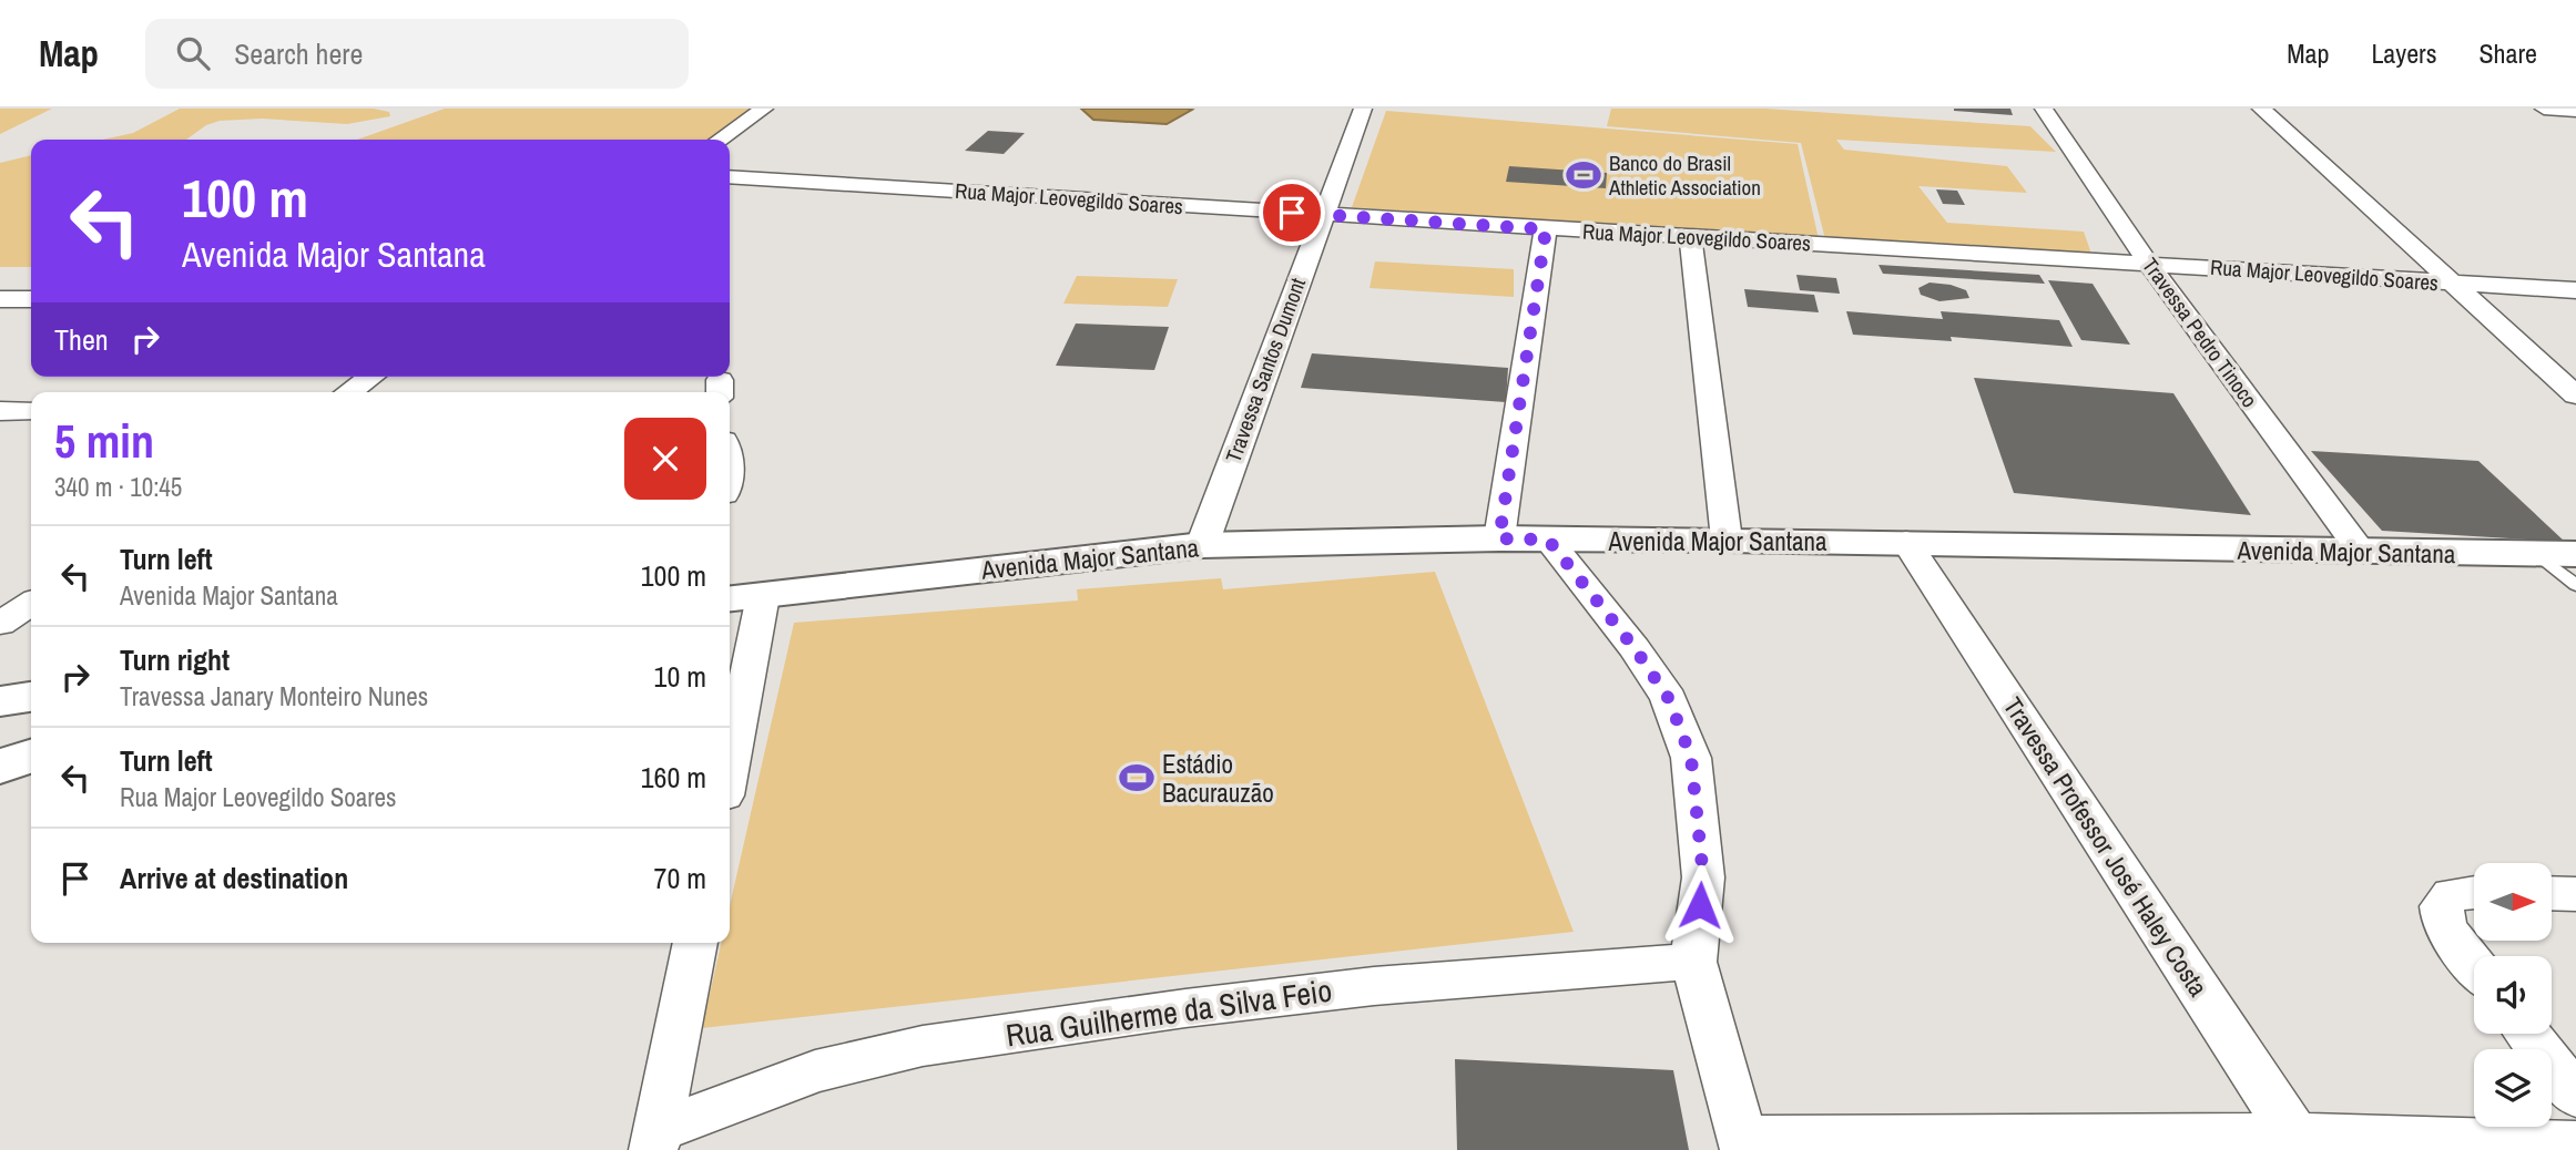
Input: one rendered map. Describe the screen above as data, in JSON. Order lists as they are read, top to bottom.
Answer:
{
  "streets": {
    "street": [
      "Rua Major Leovegildo Soares",
      "Travessa Pedro Tinoco",
      "Travessa Santos Dumont",
      "Avenida Major Santana",
      "Travessa Professor José Haley Costa",
      "Rua Guilherme da Silva Feio"
    ]
  },
  "crossings": [
    ["Rua Major Leovegildo Soares", "Travessa Pedro Tinoco"],
    ["Rua Major Leovegildo Soares", "Travessa Santos Dumont"],
    ["Travessa Pedro Tinoco", "Avenida Major Santana"],
    ["Travessa Santos Dumont", "Avenida Major Santana"],
    ["Avenida Major Santana", "Travessa Professor José Haley Costa"]
  ],
  "places": {
    "sports": ["Banco do Brasil Athletic Association", "Estádio Bacurauzão"]
  },
  "north": "right",
  "page": {
    "header": "Map",
    "search": "Search here",
    "nav": ["Map", "Layers", "Share"],
    "turn": ["100 m", "Avenida Major Santana"],
    "then": "Then",
    "heading": ["5 min", "340 m · 10:45"],
    "list": [
      {
        "name": "Turn left",
        "note": "Avenida Major Santana",
        "value": "100 m"
      },
      {
        "name": "Turn right",
        "note": "Travessa Janary Monteiro Nunes",
        "value": "10 m"
      },
      {
        "name": "Turn left",
        "note": "Rua Major Leovegildo Soares",
        "value": "160 m"
      },
      {
        "name": "Arrive at destination",
        "value": "70 m"
      }
    ]
  }
}
